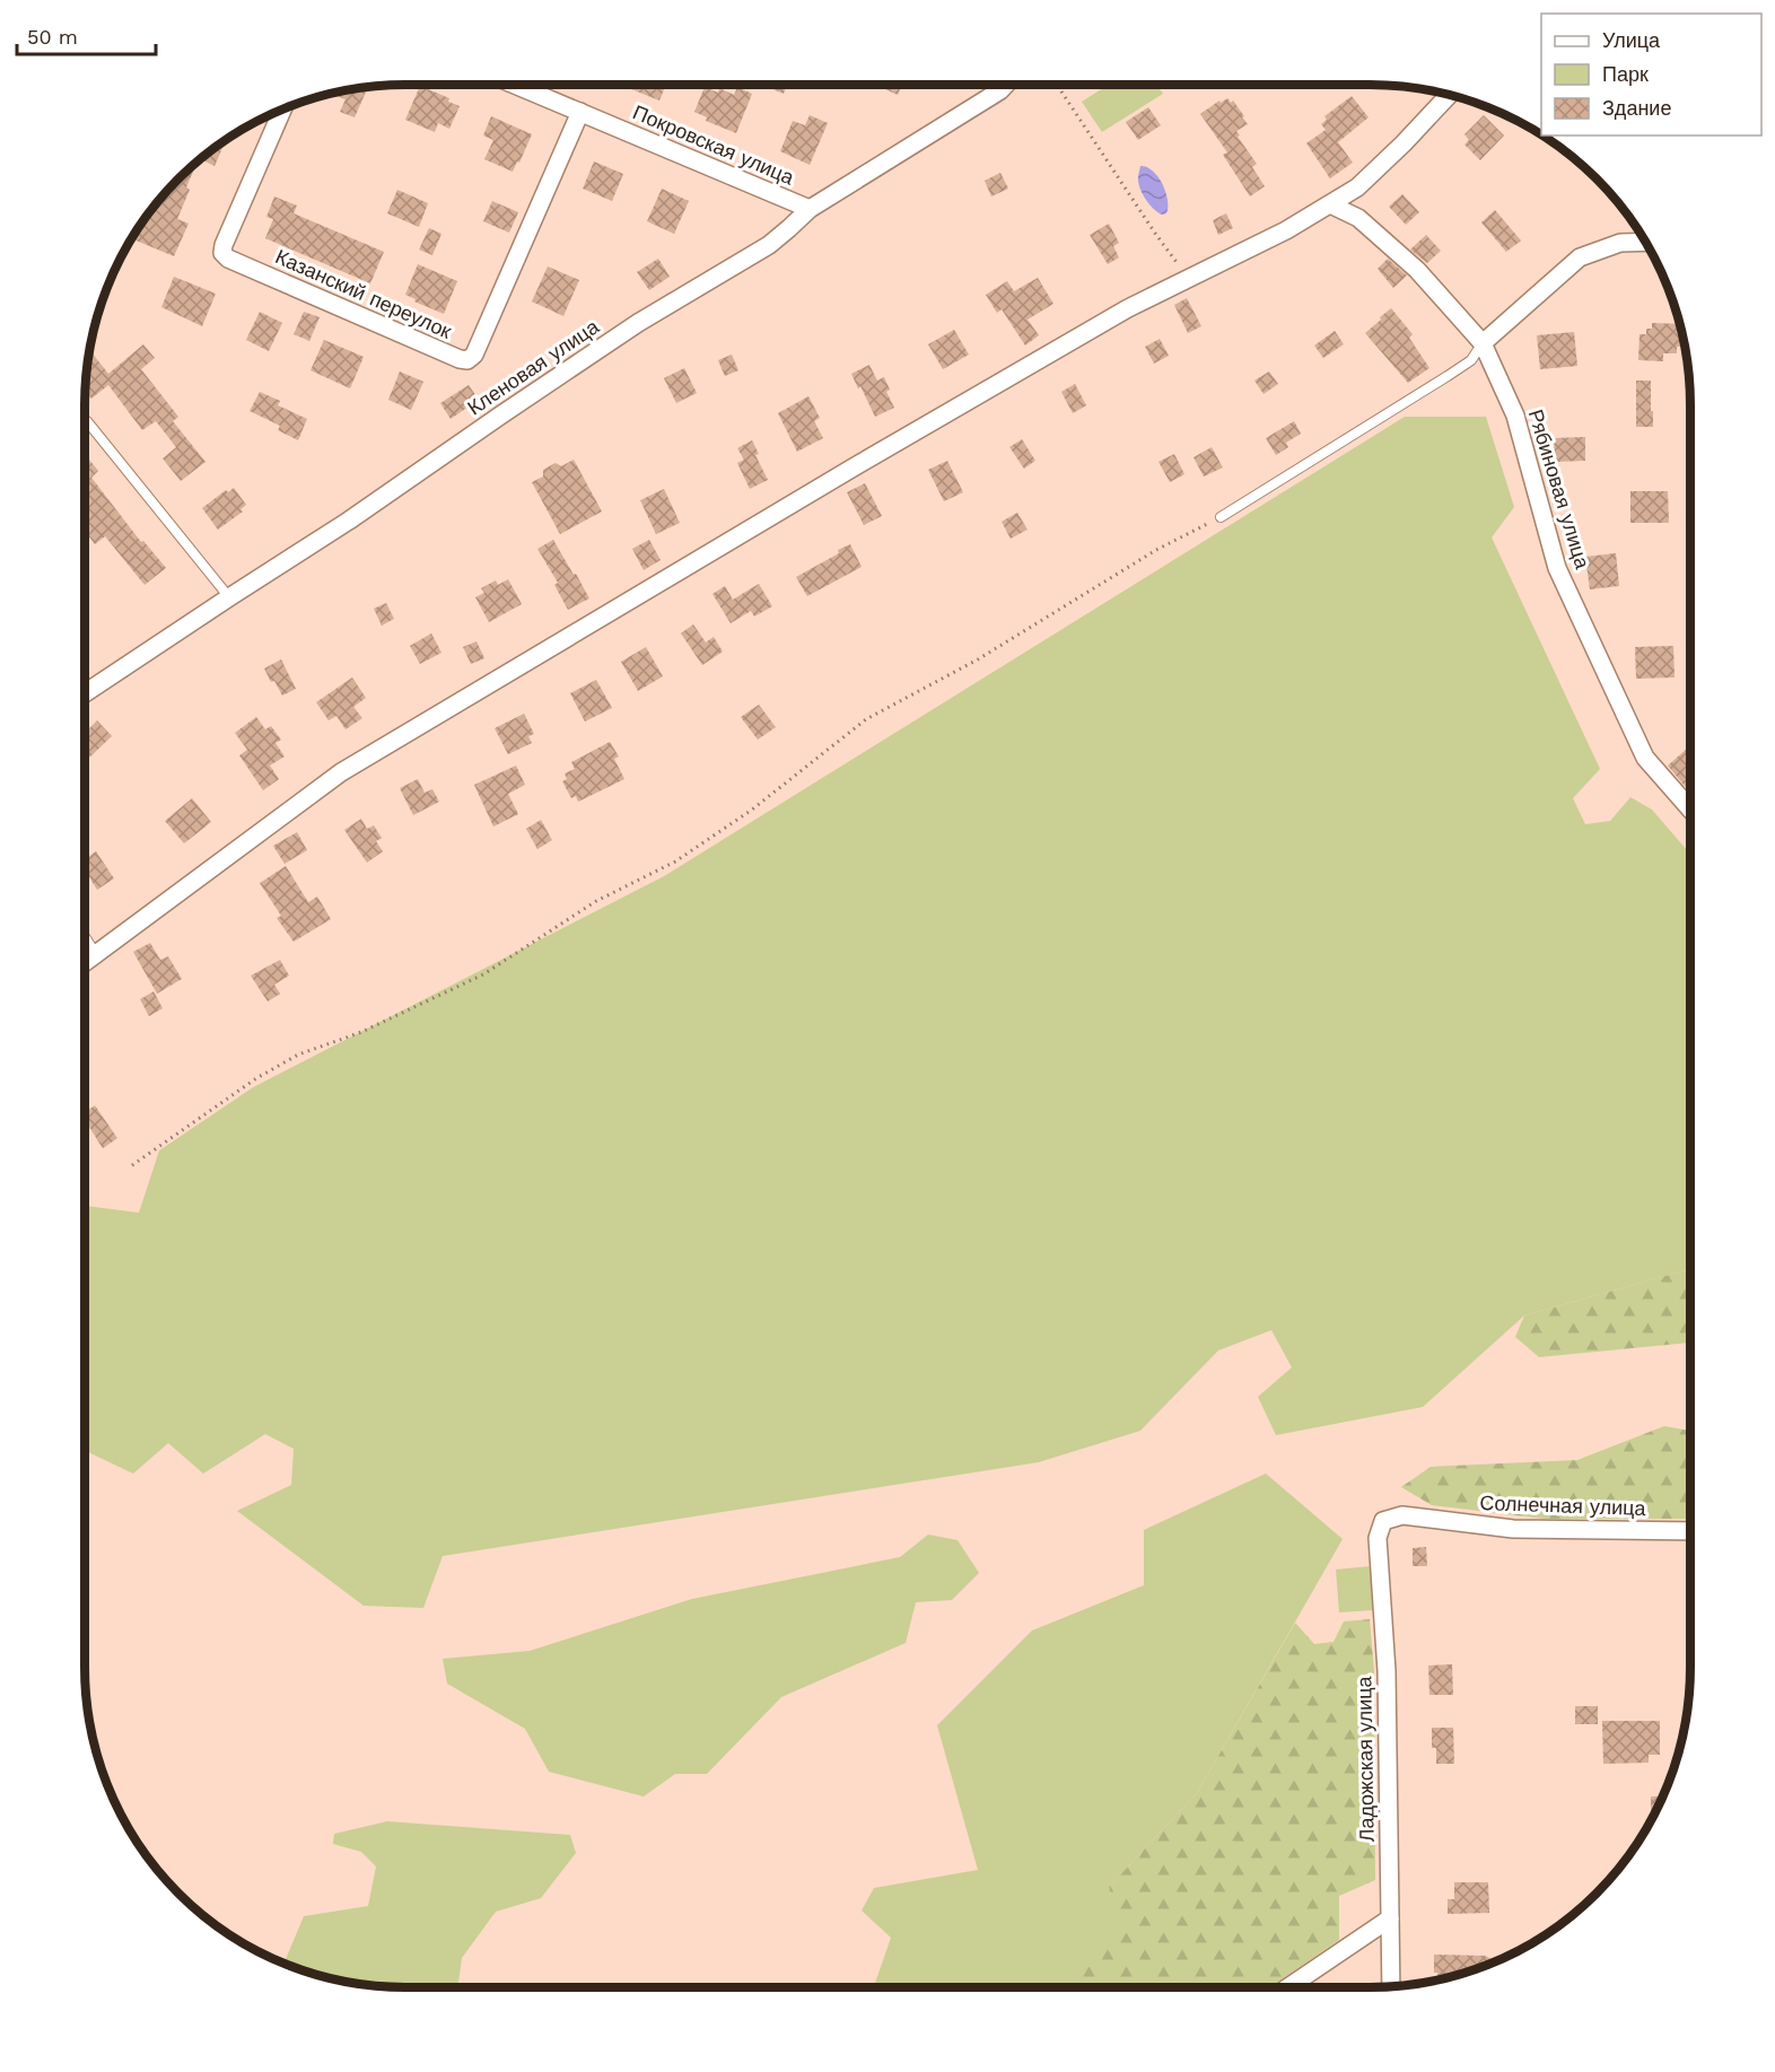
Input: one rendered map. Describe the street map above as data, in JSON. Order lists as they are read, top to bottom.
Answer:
{
  "streets": {
    "street": [
      "Покровская улица",
      "Казанский переулок",
      "Кленовая улица",
      "Рябиновая улица",
      "Солнечная улица",
      "Ладожская улица"
    ]
  },
  "crossings": [
    ["Покровская улица", "Казанский переулок"],
    ["Покровская улица", "Кленовая улица"],
    ["Солнечная улица", "Ладожская улица"]
  ],
  "legend": ["Улица", "Парк", "Здание"],
  "scale_bar": "50 m"
}
